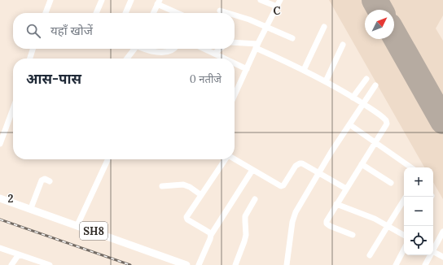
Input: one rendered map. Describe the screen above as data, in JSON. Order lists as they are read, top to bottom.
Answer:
{
  "streets": {
    "main road": ["SH8"]
  },
  "north": "top right",
  "page": {
    "search": "यहाँ खोजें",
    "heading": ["आस-पास", "0 नतीजे"],
    "map_buttons": ["+", "−"]
  },
  "grid": {
    "columns": ["C"],
    "rows": ["2"]
  }
}
